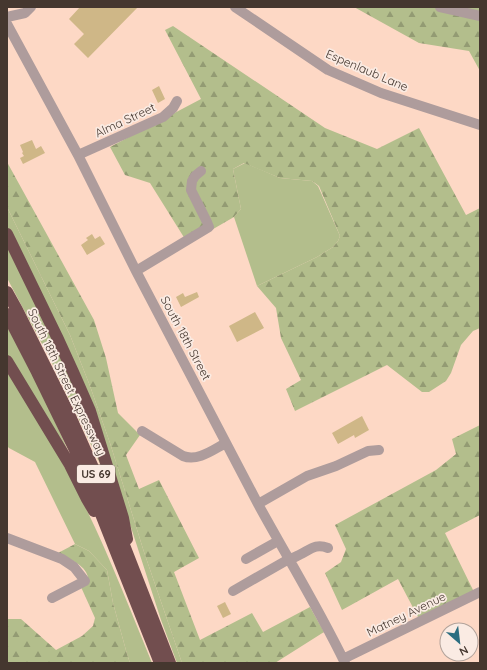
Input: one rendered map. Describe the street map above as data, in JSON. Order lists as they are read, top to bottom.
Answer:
{
  "streets": {
    "highway": ["South 18th Street Expressway", "US 69"],
    "street": [
      "Espenlaub Lane",
      "Alma Street",
      "South 18th Street",
      "Matney Avenue"
    ]
  },
  "crossings": [
    ["Alma Street", "South 18th Street"],
    ["South 18th Street", "Matney Avenue"]
  ],
  "north": "bottom right"
}
